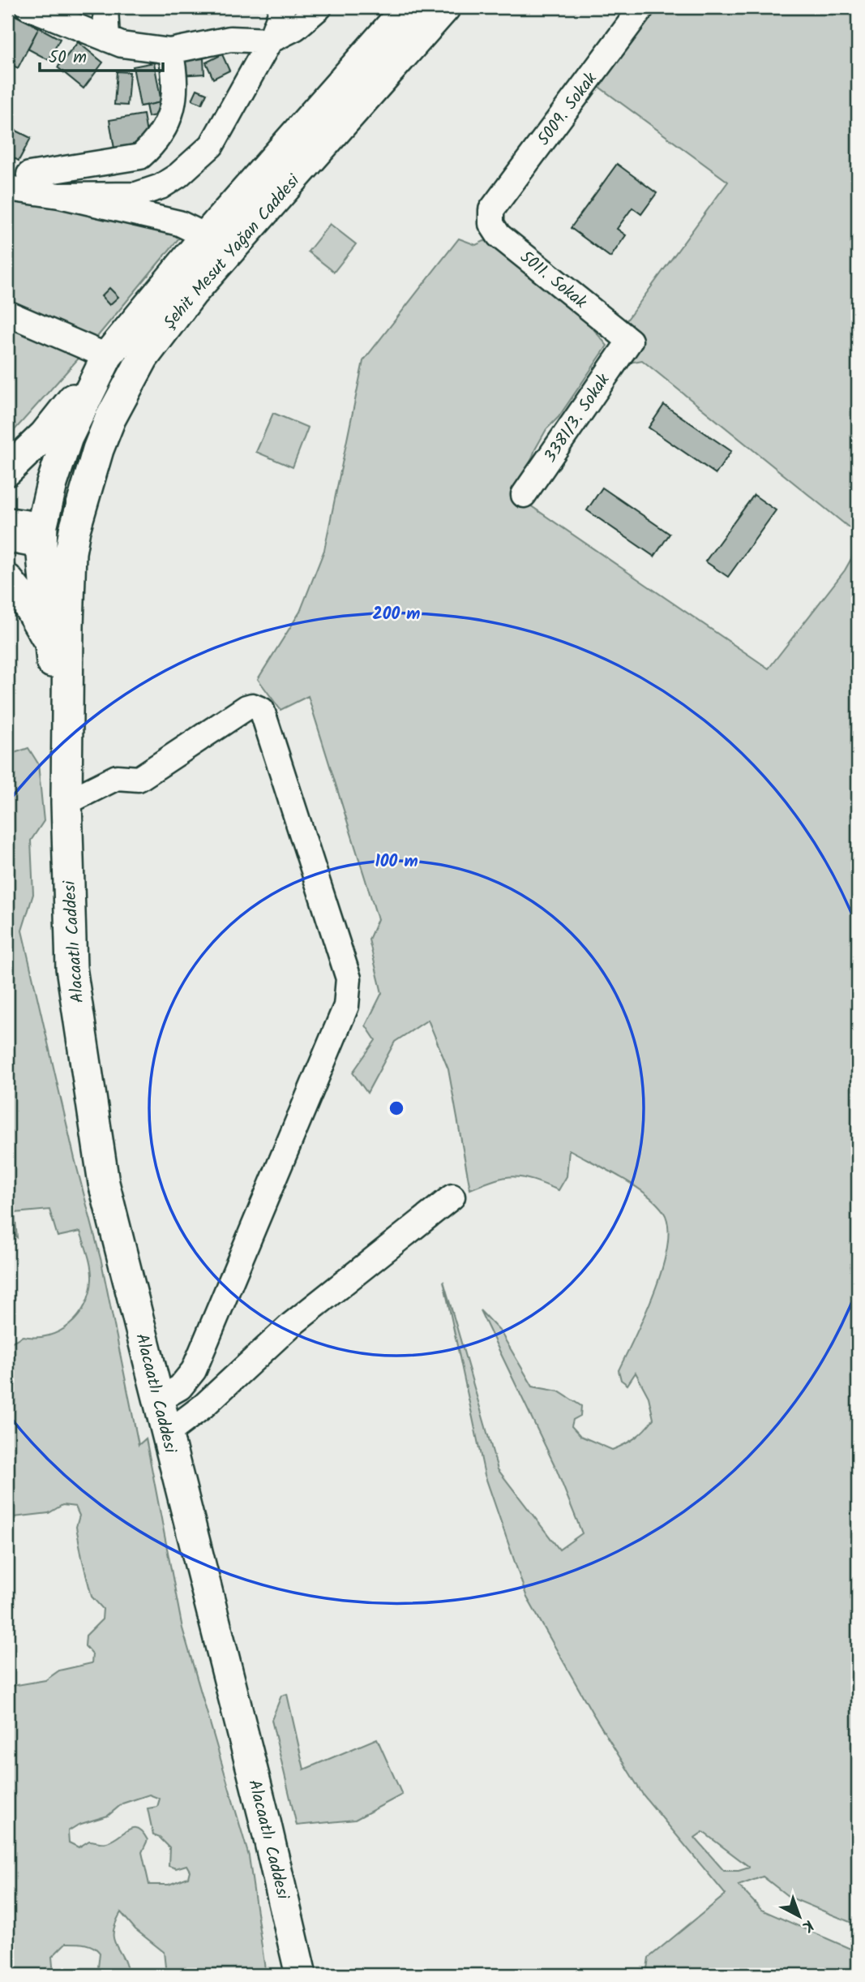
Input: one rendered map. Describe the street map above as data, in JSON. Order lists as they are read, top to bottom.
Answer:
{
  "streets": {
    "main road": ["Şehit Mesut Yağan Caddesi", "Alacaatlı Caddesi"],
    "street": ["5009. Sokak", "5011. Sokak", "3381/3. Sokak"]
  },
  "crossings": [
    ["5009. Sokak", "5011. Sokak"],
    ["Şehit Mesut Yağan Caddesi", "Alacaatlı Caddesi"],
    ["5011. Sokak", "3381/3. Sokak"]
  ],
  "scale_bar": "50 m",
  "north": "bottom right",
  "rings": ["200 m", "100 m"]
}
